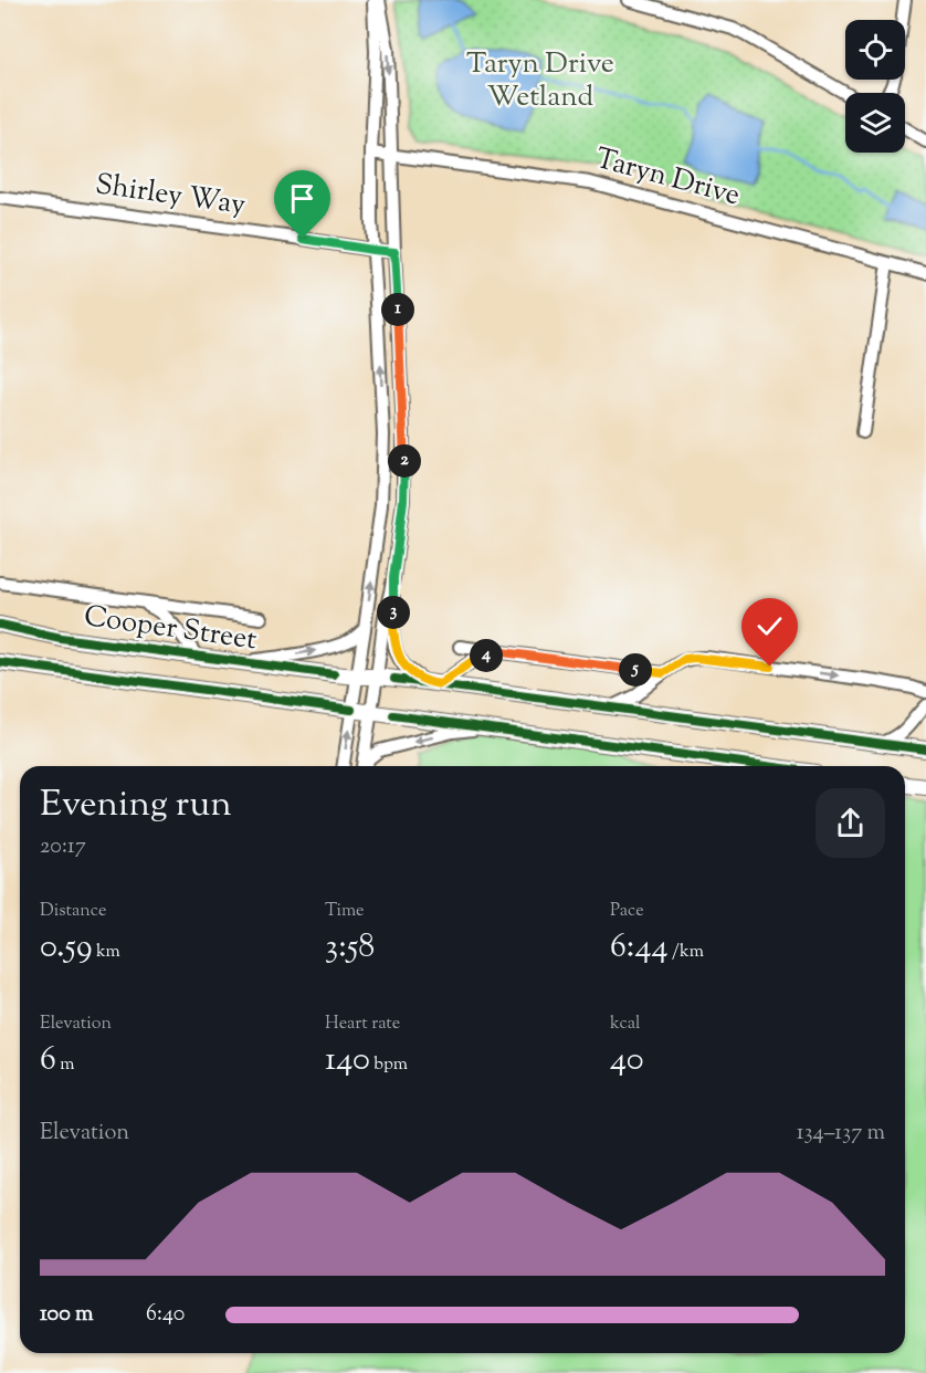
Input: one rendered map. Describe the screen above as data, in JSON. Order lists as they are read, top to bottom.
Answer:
{
  "streets": {
    "main road": ["Cooper Street"],
    "street": ["Taryn Drive", "Shirley Way"]
  },
  "parks": ["Taryn Drive Wetland"],
  "page": {
    "pins": [
      "1",
      "2",
      "3",
      "4",
      "5"
    ],
    "heading": ["Evening run", "20:17"],
    "stats": [
      ["Distance", "0.59 km"],
      ["Time", "3:58"],
      ["Pace", "6:44 /km"],
      ["Elevation", "6 m"],
      ["Heart rate", "140 bpm"],
      ["kcal", "40"]
    ],
    "chart": ["Elevation", "134–137 m"],
    "list": [
      {
        "name": "100 m",
        "note": "6:40"
      }
    ]
  }
}
